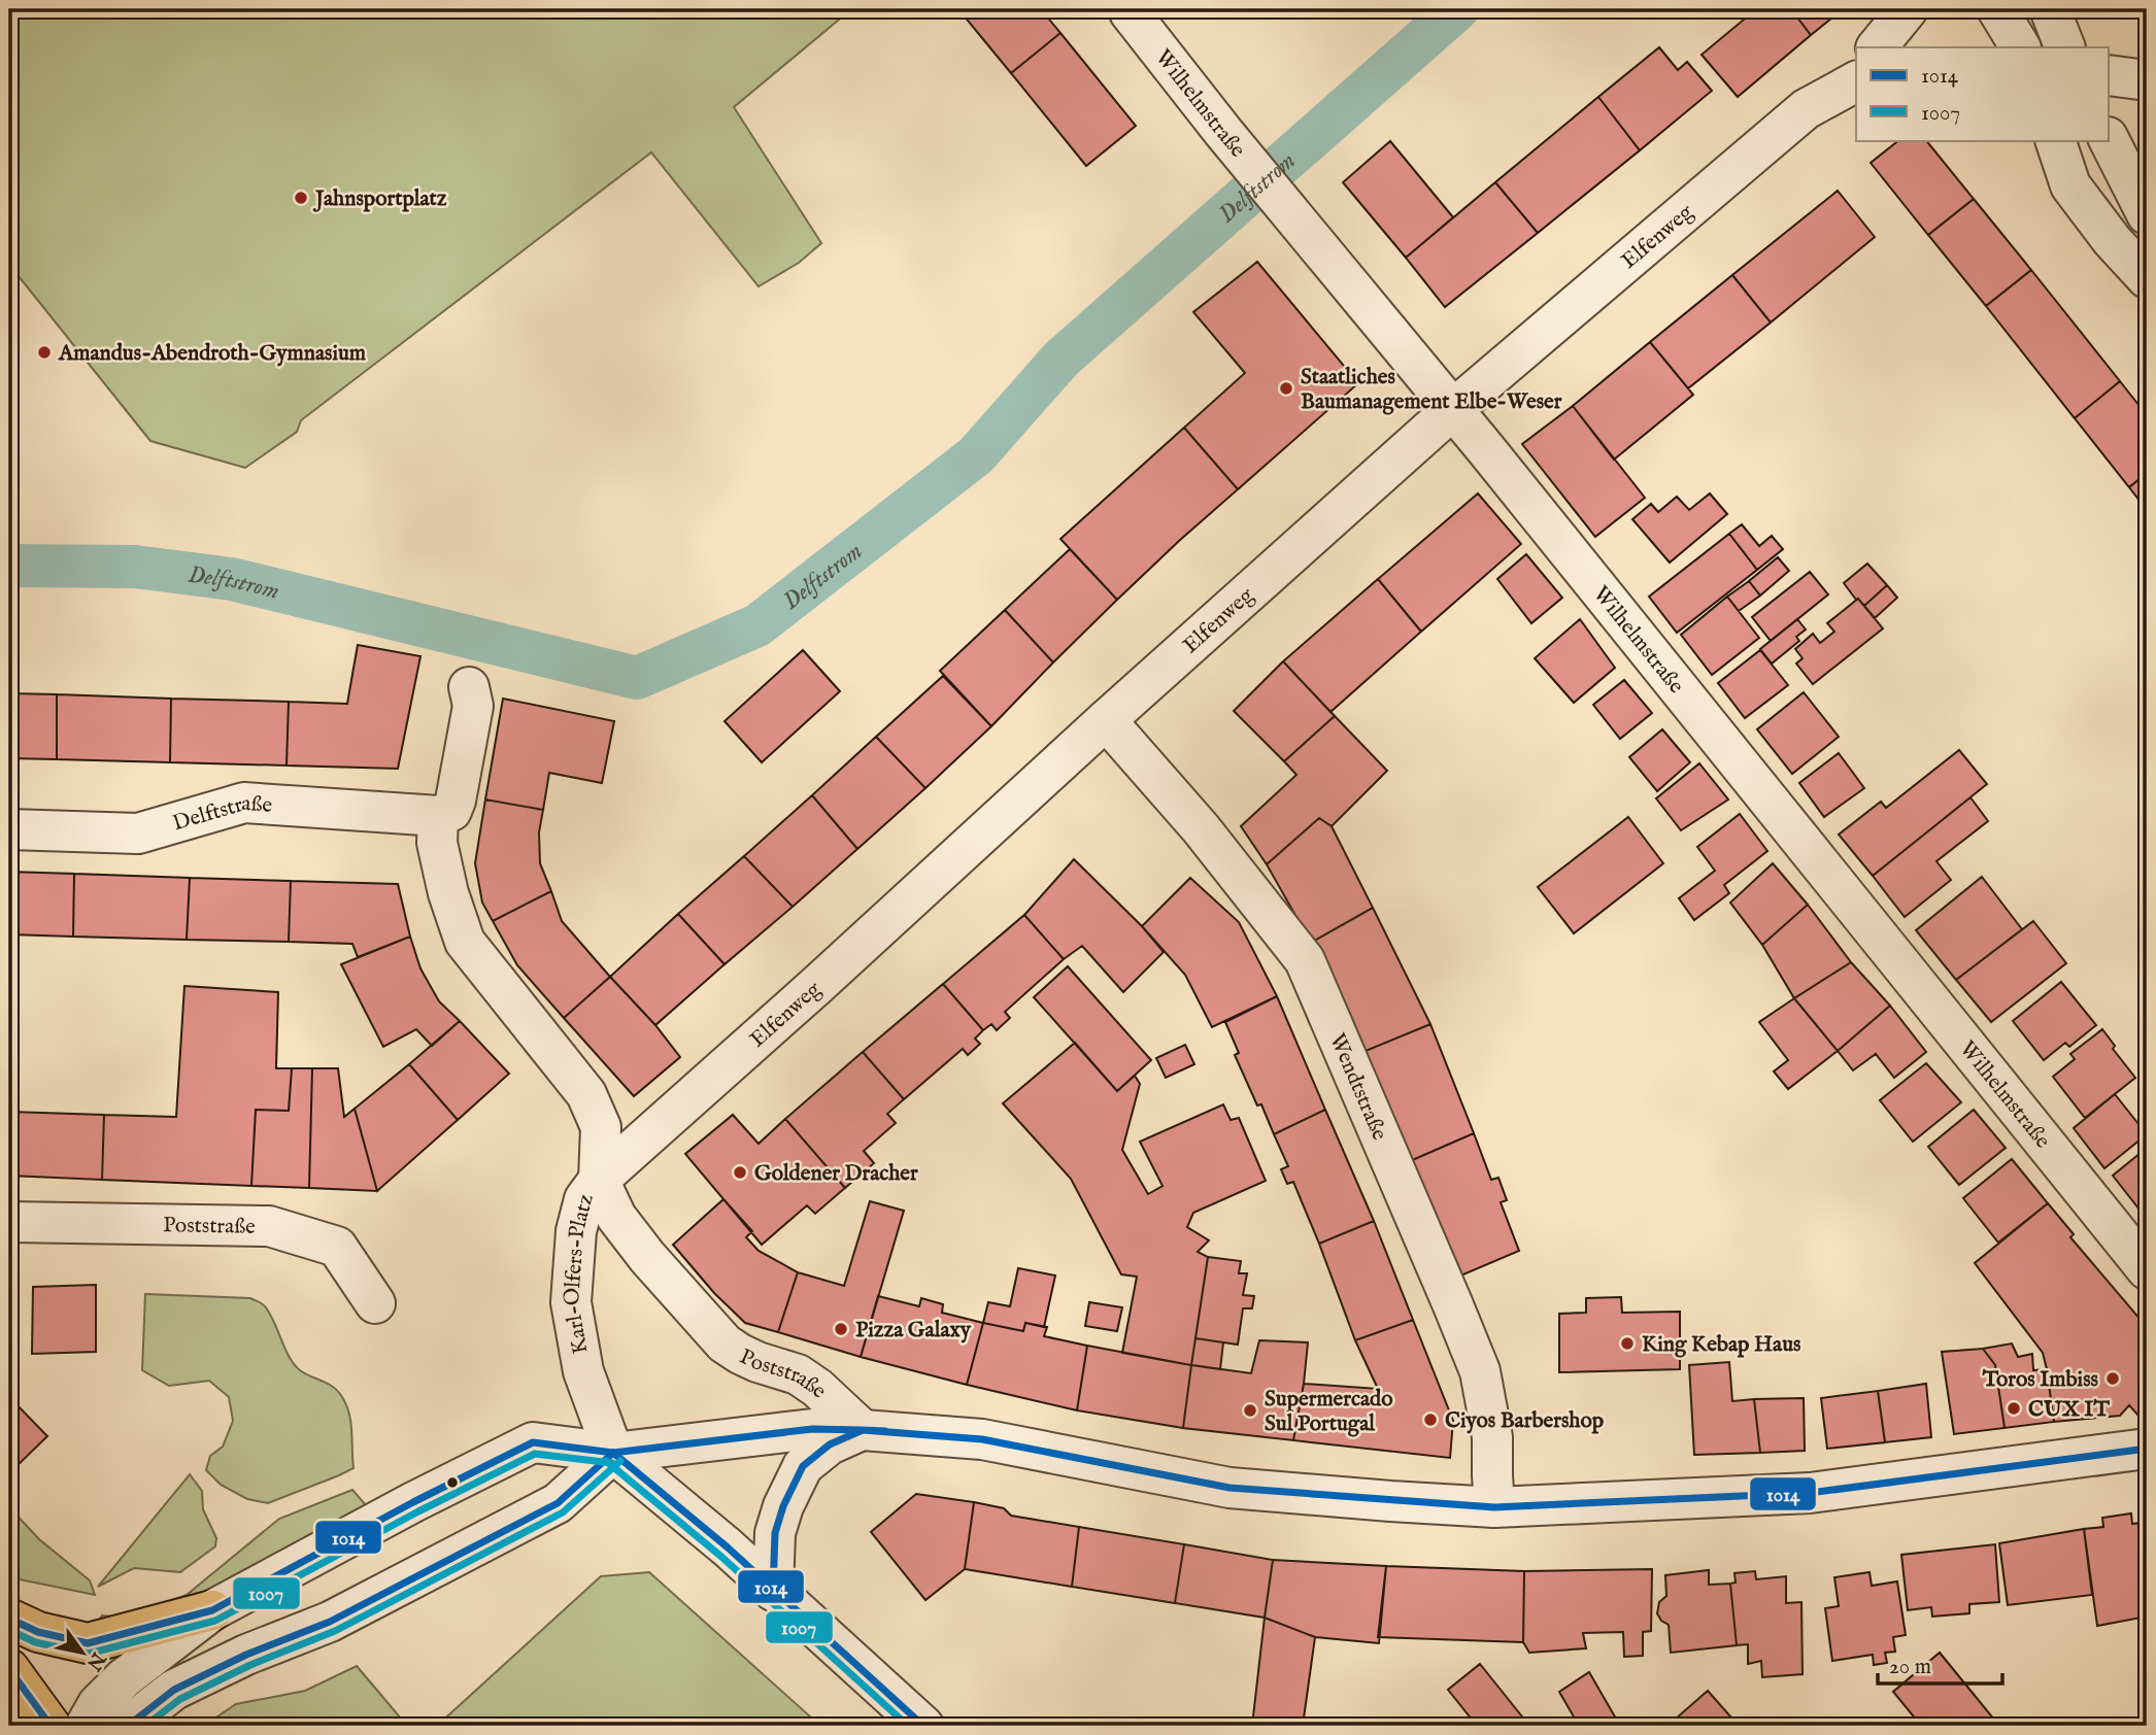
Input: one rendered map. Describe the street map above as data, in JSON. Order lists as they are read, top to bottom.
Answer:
{
  "streets": {
    "street": [
      "Wilhelmstraße",
      "Elfenweg",
      "Delftstraße",
      "Wendtstraße",
      "Poststraße",
      "Karl-Olfers-Platz"
    ]
  },
  "crossings": [
    ["Wilhelmstraße", "Elfenweg"],
    ["Elfenweg", "Wendtstraße"],
    ["Elfenweg", "Poststraße"],
    ["Elfenweg", "Karl-Olfers-Platz"],
    ["Wendtstraße", "Poststraße"],
    ["Poststraße", "Karl-Olfers-Platz"]
  ],
  "water": ["Delftstrom"],
  "places": [
    "Jahnsportplatz",
    "Amandus-Abendroth-Gymnasium",
    "Staatliches Baumanagement Elbe-Weser",
    "Goldener Dracher",
    "Pizza Galaxy",
    "King Kebap Haus",
    "Toros Imbiss",
    "CUX IT",
    "Supermercado Sul Portugal",
    "Ciyos Barbershop"
  ],
  "lines": ["transit line 1014", "transit line 1007"],
  "legend": ["1014", "1007"],
  "scale_bar": "20 m",
  "north": "bottom right"
}
